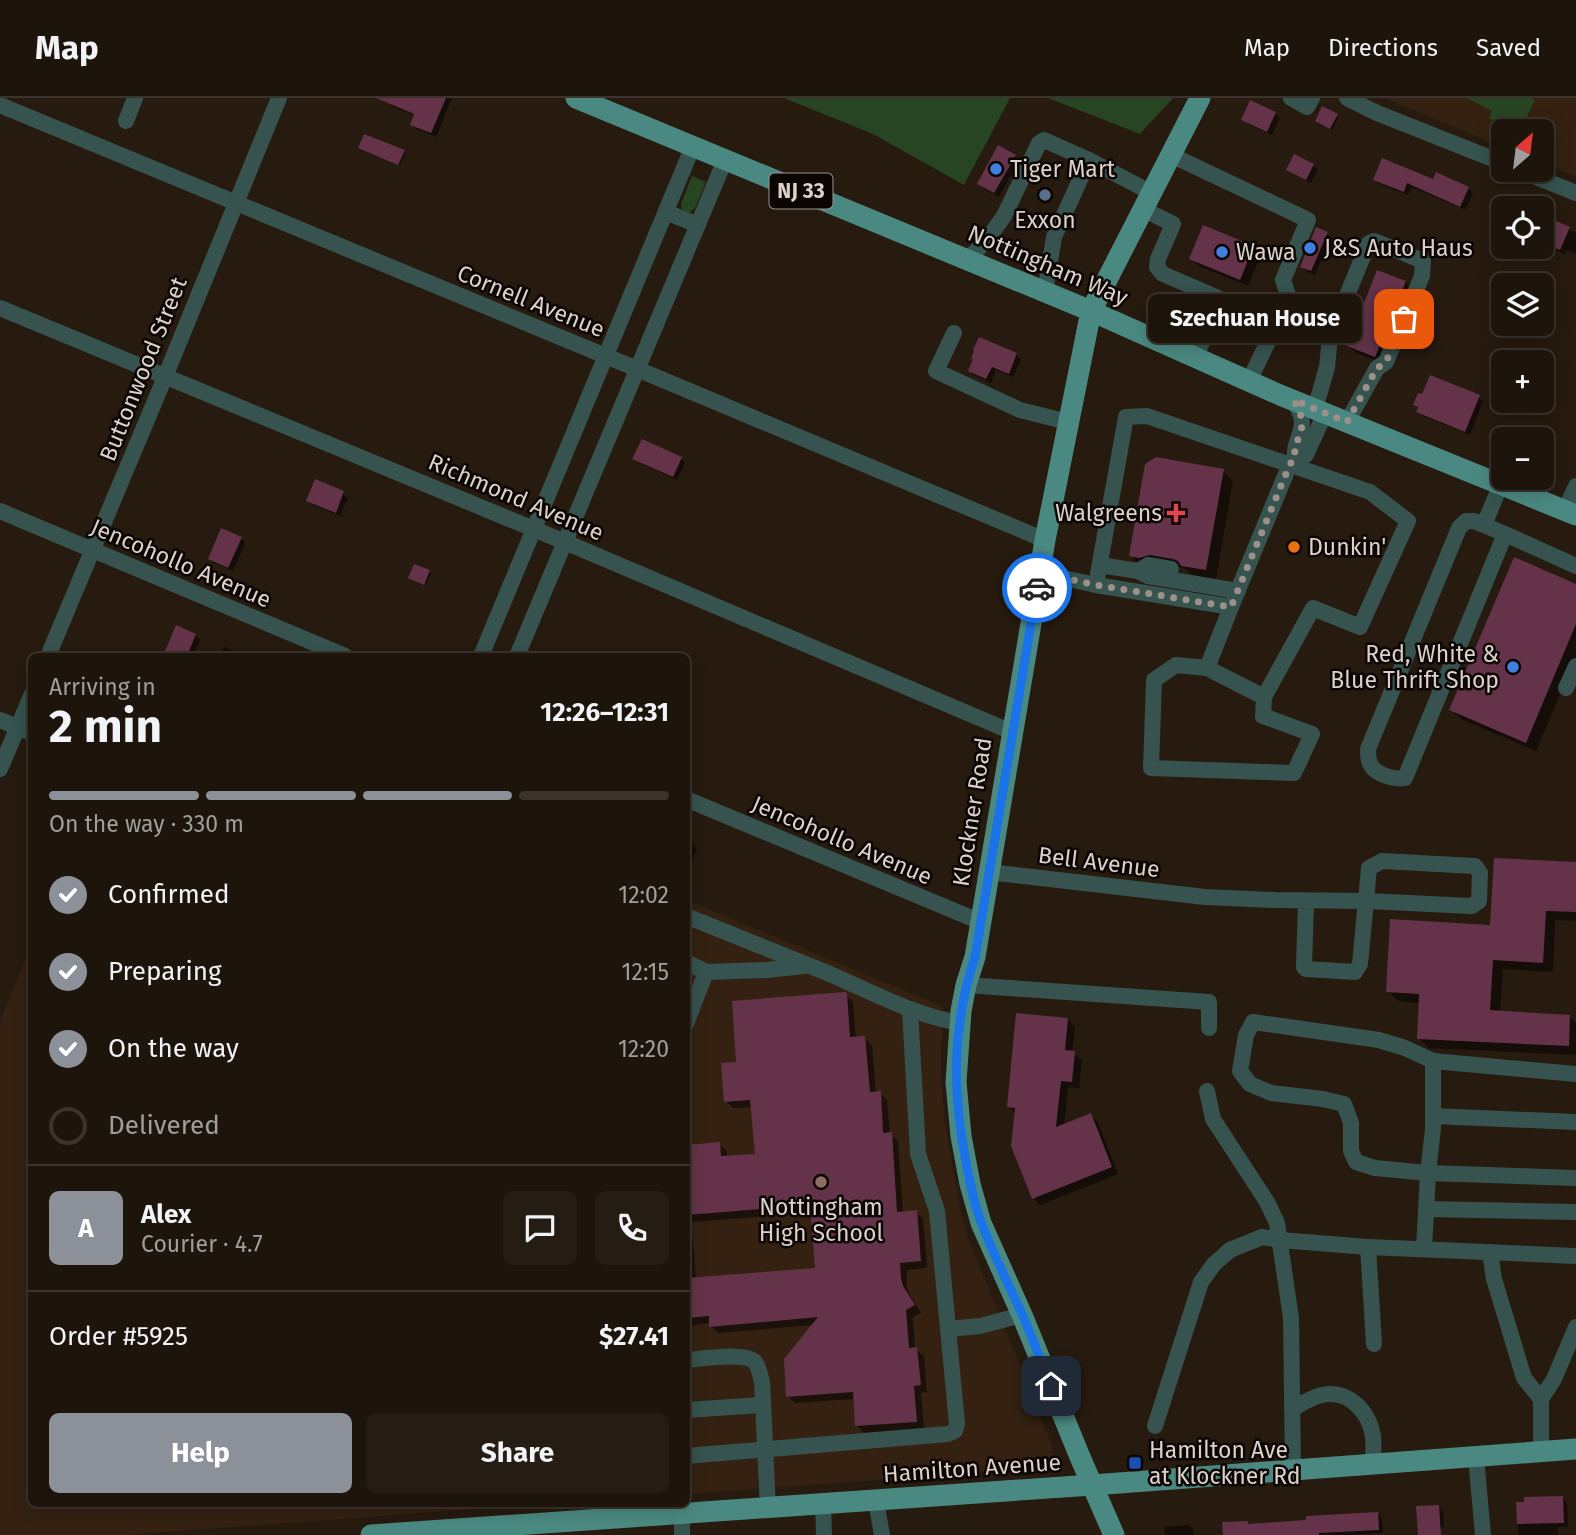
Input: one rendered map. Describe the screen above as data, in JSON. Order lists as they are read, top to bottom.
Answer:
{
  "streets": {
    "main road": [
      "NJ 33",
      "Nottingham Way",
      "Klockner Road",
      "Hamilton Avenue"
    ],
    "street": [
      "Cornell Avenue",
      "Buttonwood Street",
      "Richmond Avenue",
      "Jencohollo Avenue",
      "Bell Avenue"
    ]
  },
  "crossings": [
    ["Nottingham Way", "Klockner Road"],
    ["Cornell Avenue", "Buttonwood Street"],
    ["Cornell Avenue", "Klockner Road"],
    ["Buttonwood Street", "Richmond Avenue"],
    ["Buttonwood Street", "Jencohollo Avenue"],
    ["Richmond Avenue", "Klockner Road"],
    ["Jencohollo Avenue", "Klockner Road"],
    ["Klockner Road", "Bell Avenue"],
    ["Klockner Road", "Hamilton Avenue"]
  ],
  "places": {
    "other": [
      "Tiger Mart",
      "Exxon",
      "J&S Auto Haus",
      "Wawa",
      "Szechuan House",
      "Dunkin'",
      "Red, White & Blue Thrift Shop",
      "Nottingham High School"
    ],
    "health": ["Walgreens"],
    "transit": ["Hamilton Ave at Klockner Rd"]
  },
  "north": "top right",
  "page": {
    "header": "Map",
    "nav": ["Map", "Directions", "Saved"],
    "map_buttons": ["+", "−"],
    "bubble": "Szechuan House",
    "heading": ["2 min", "Arriving in", "12:26–12:31"],
    "panel": [
      "Alex",
      "Courier · 4.7",
      "Order #5925",
      "$27.41"
    ],
    "bar": "On the way · 330 m",
    "list": [
      ["Confirmed", "12:02"],
      ["Preparing", "12:15"],
      ["On the way", "12:20"],
      "Delivered"
    ],
    "round": "A",
    "buttons": ["Help", "Share"]
  }
}
